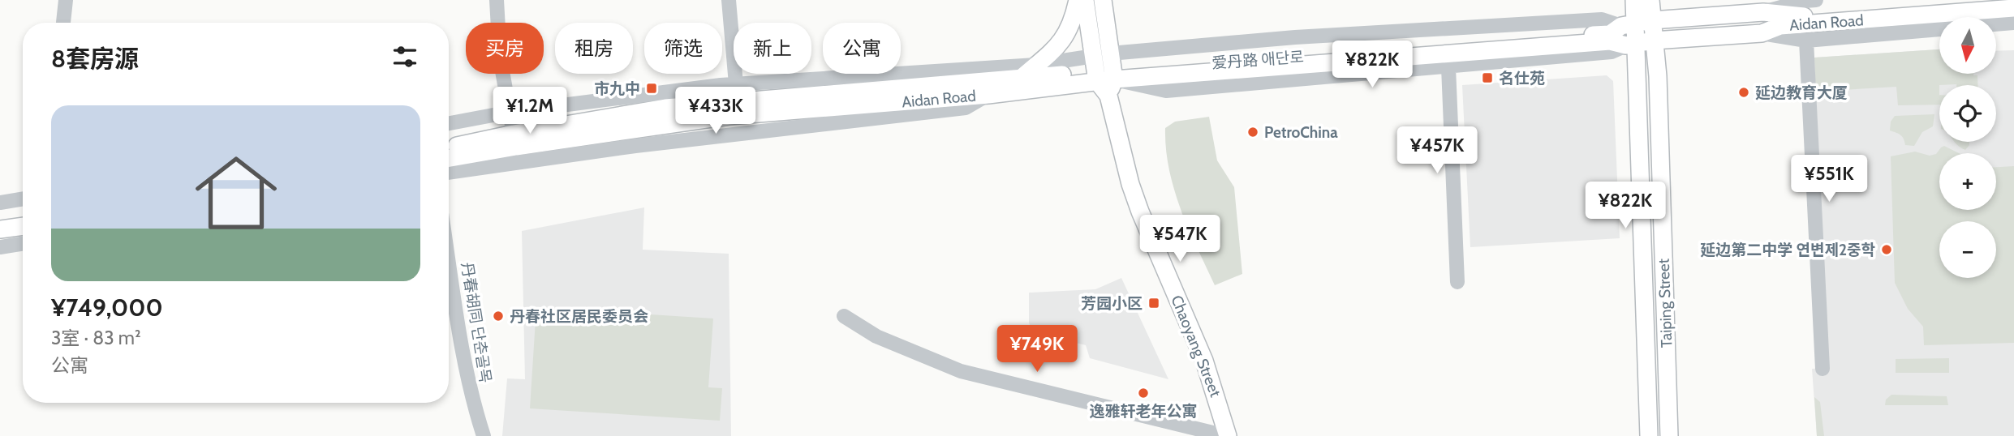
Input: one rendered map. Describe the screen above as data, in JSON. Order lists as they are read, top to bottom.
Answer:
{
  "streets": {
    "main road": [
      "Aidan Road",
      "爱丹路 애단로",
      "Taiping Street",
      "Chaoyang Street"
    ],
    "street": ["丹春胡同 단춘골목"]
  },
  "crossings": [
    ["Aidan Road", "爱丹路 애단로"],
    ["Aidan Road", "Chaoyang Street"],
    ["爱丹路 애단로", "Taiping Street"],
    ["爱丹路 애단로", "Chaoyang Street"]
  ],
  "places": {
    "transit": ["名仕苑", "市九中", "芳园小区"],
    "other": [
      "延边教育大厦",
      "PetroChina",
      "延边第二中学 연변제2중학",
      "丹春社区居民委员会",
      "逸雅轩老年公寓"
    ]
  },
  "north": "bottom",
  "page": {
    "map_buttons": ["+", "−"],
    "chip": [
      "买房",
      "租房",
      "筛选",
      "新上",
      "公寓"
    ],
    "heading": "8套房源",
    "price": [
      "¥822K",
      "¥1.2M",
      "¥433K",
      "¥457K",
      "¥551K",
      "¥822K",
      "¥547K",
      "¥749K"
    ],
    "list": [
      {
        "name": "¥749,000",
        "note": "3室 · 83 m² · 公寓"
      }
    ]
  }
}
